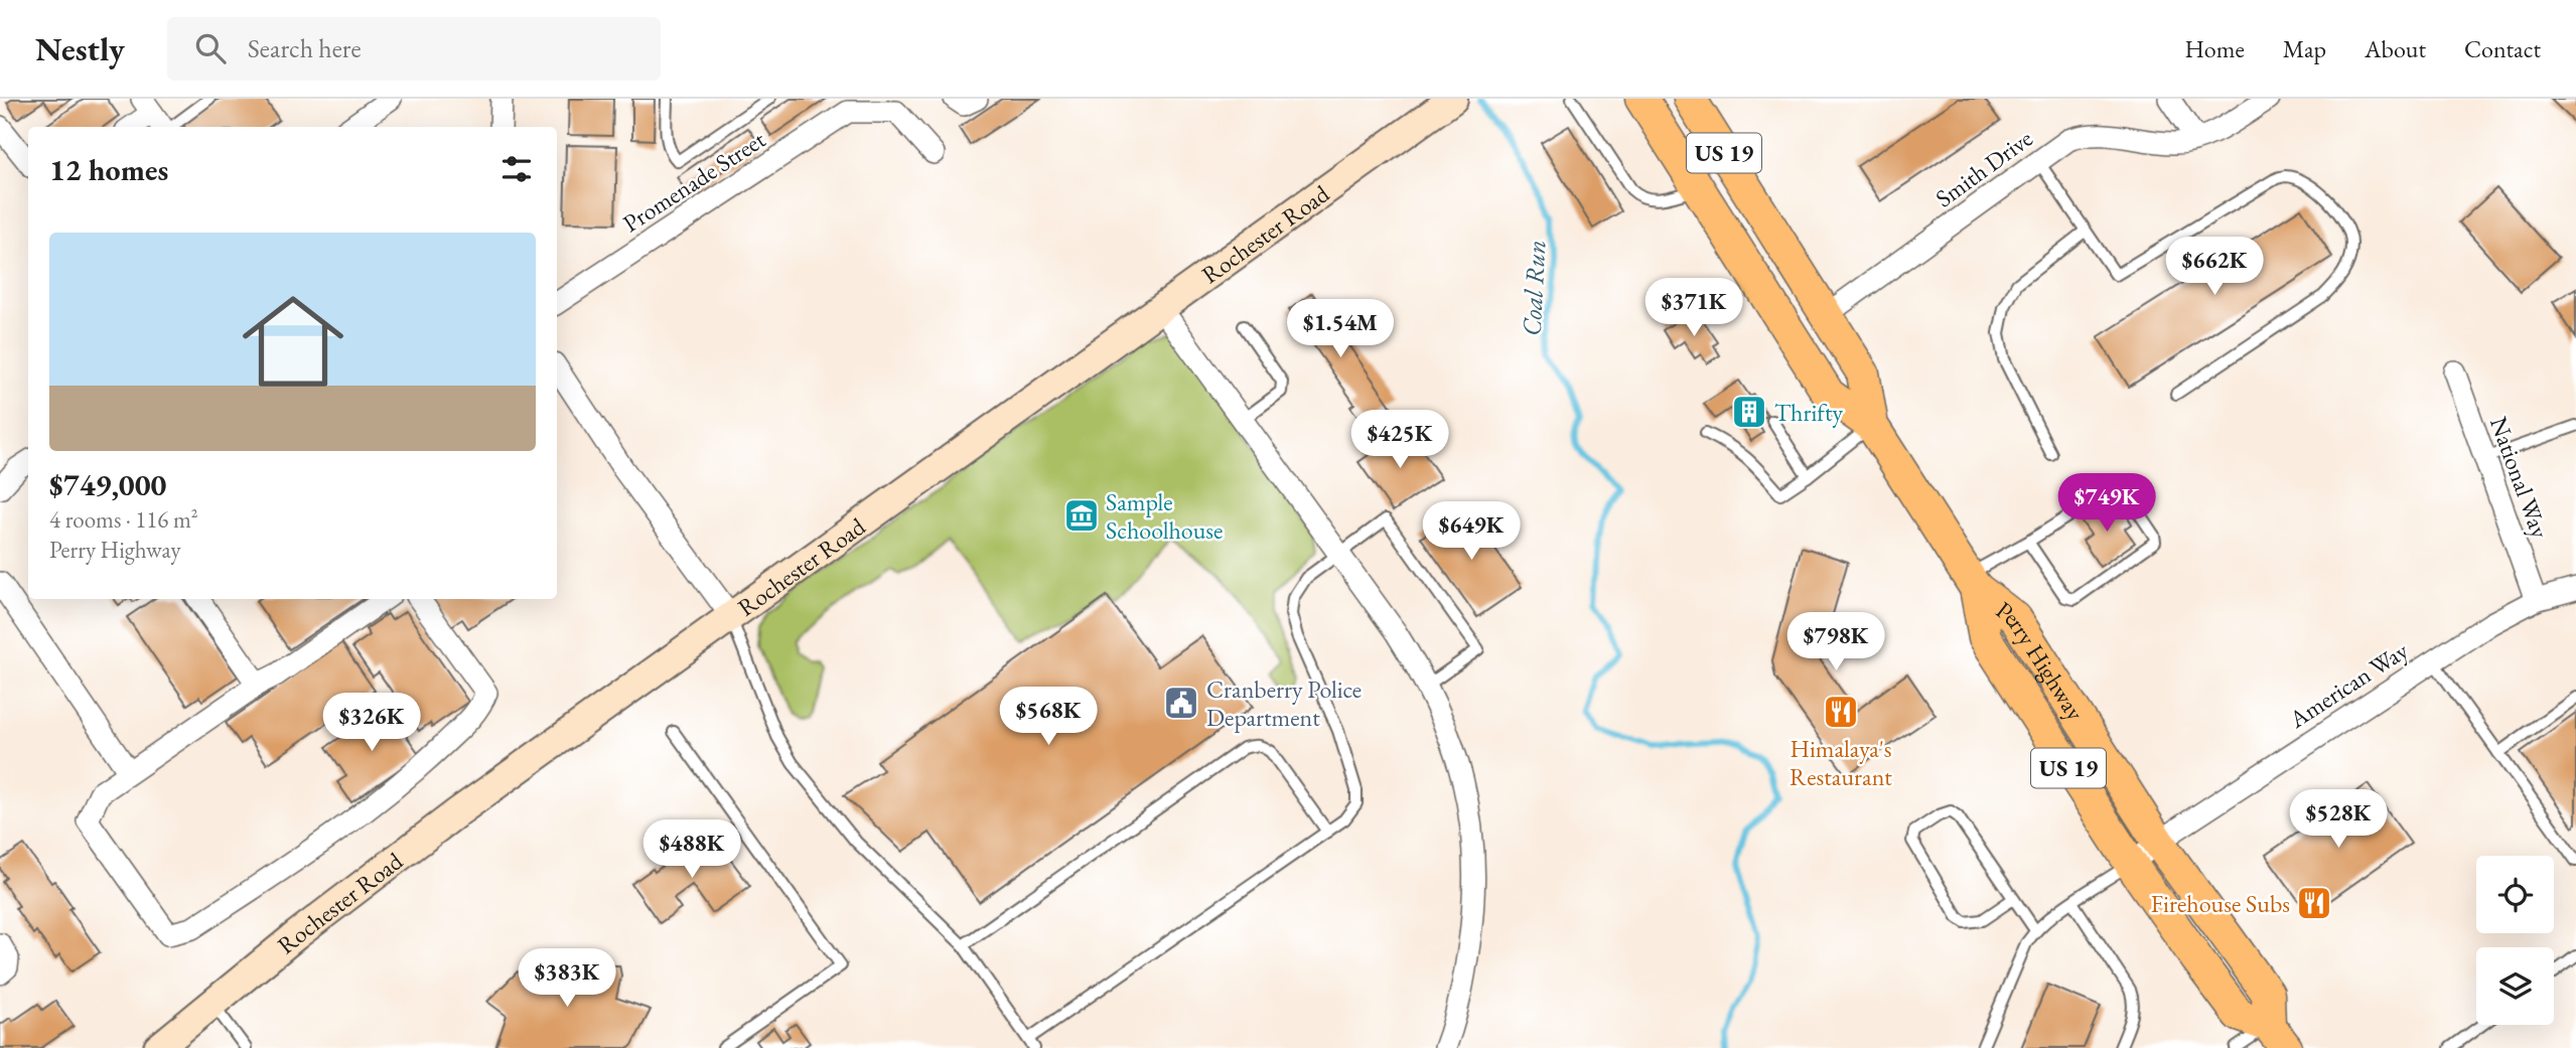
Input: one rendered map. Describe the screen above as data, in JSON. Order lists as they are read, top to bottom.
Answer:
{
  "streets": {
    "main road": ["US 19", "Perry Highway"],
    "street": [
      "Smith Drive",
      "Promenade Street",
      "Rochester Road",
      "National Way",
      "American Way"
    ]
  },
  "crossings": [
    ["Smith Drive", "Perry Highway"],
    ["National Way", "American Way"],
    ["Perry Highway", "American Way"]
  ],
  "water": ["Coal Run"],
  "places": {
    "building": ["Thrifty"],
    "museum": ["Sample Schoolhouse"],
    "public building": ["Cranberry Police Department"],
    "restaurant": ["Himalaya's Restaurant", "Firehouse Subs"]
  },
  "page": {
    "header": "Nestly",
    "search": "Search here",
    "nav": [
      "Home",
      "Map",
      "About",
      "Contact"
    ],
    "heading": "12 homes",
    "list": [
      {
        "name": "$749,000",
        "note": "4 rooms · 116 m² · Perry Highway"
      }
    ],
    "price": [
      "$662K",
      "$371K",
      "$1.54M",
      "$425K",
      "$749K",
      "$649K",
      "$798K",
      "$568K",
      "$326K",
      "$528K",
      "$488K",
      "$383K"
    ]
  }
}
